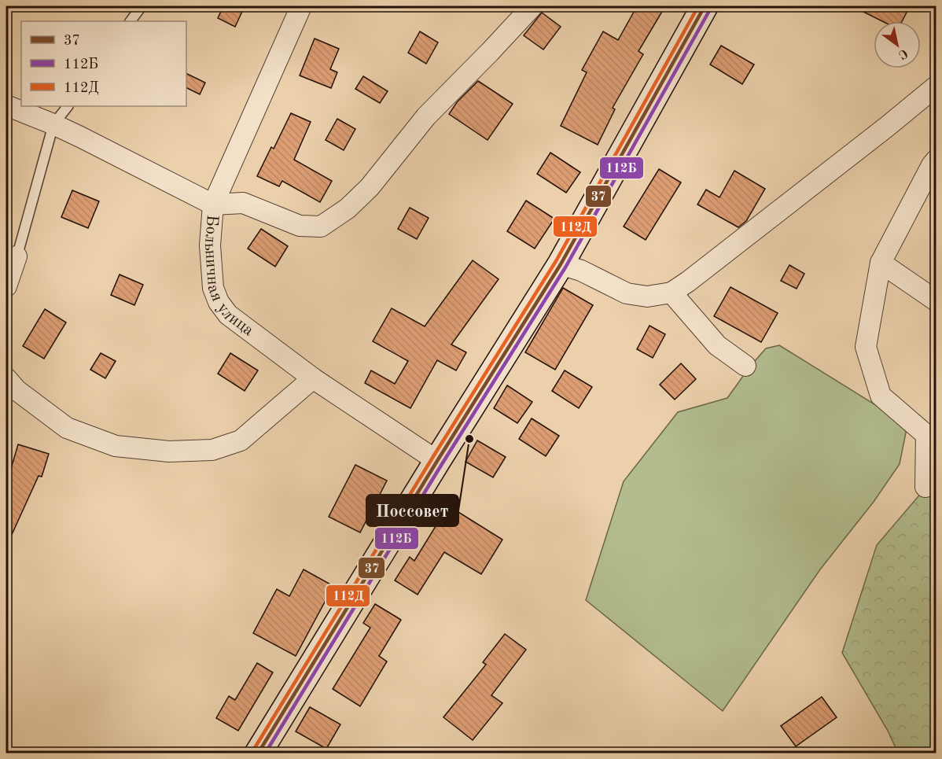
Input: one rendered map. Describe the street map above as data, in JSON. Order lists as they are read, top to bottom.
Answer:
{
  "streets": {
    "street": ["Больничная улица"]
  },
  "places": ["Поссовет"],
  "lines": ["transit line 37", "transit line 112Д", "transit line 112Б"],
  "legend": ["37", "112Б", "112Д"],
  "north": "bottom right"
}
